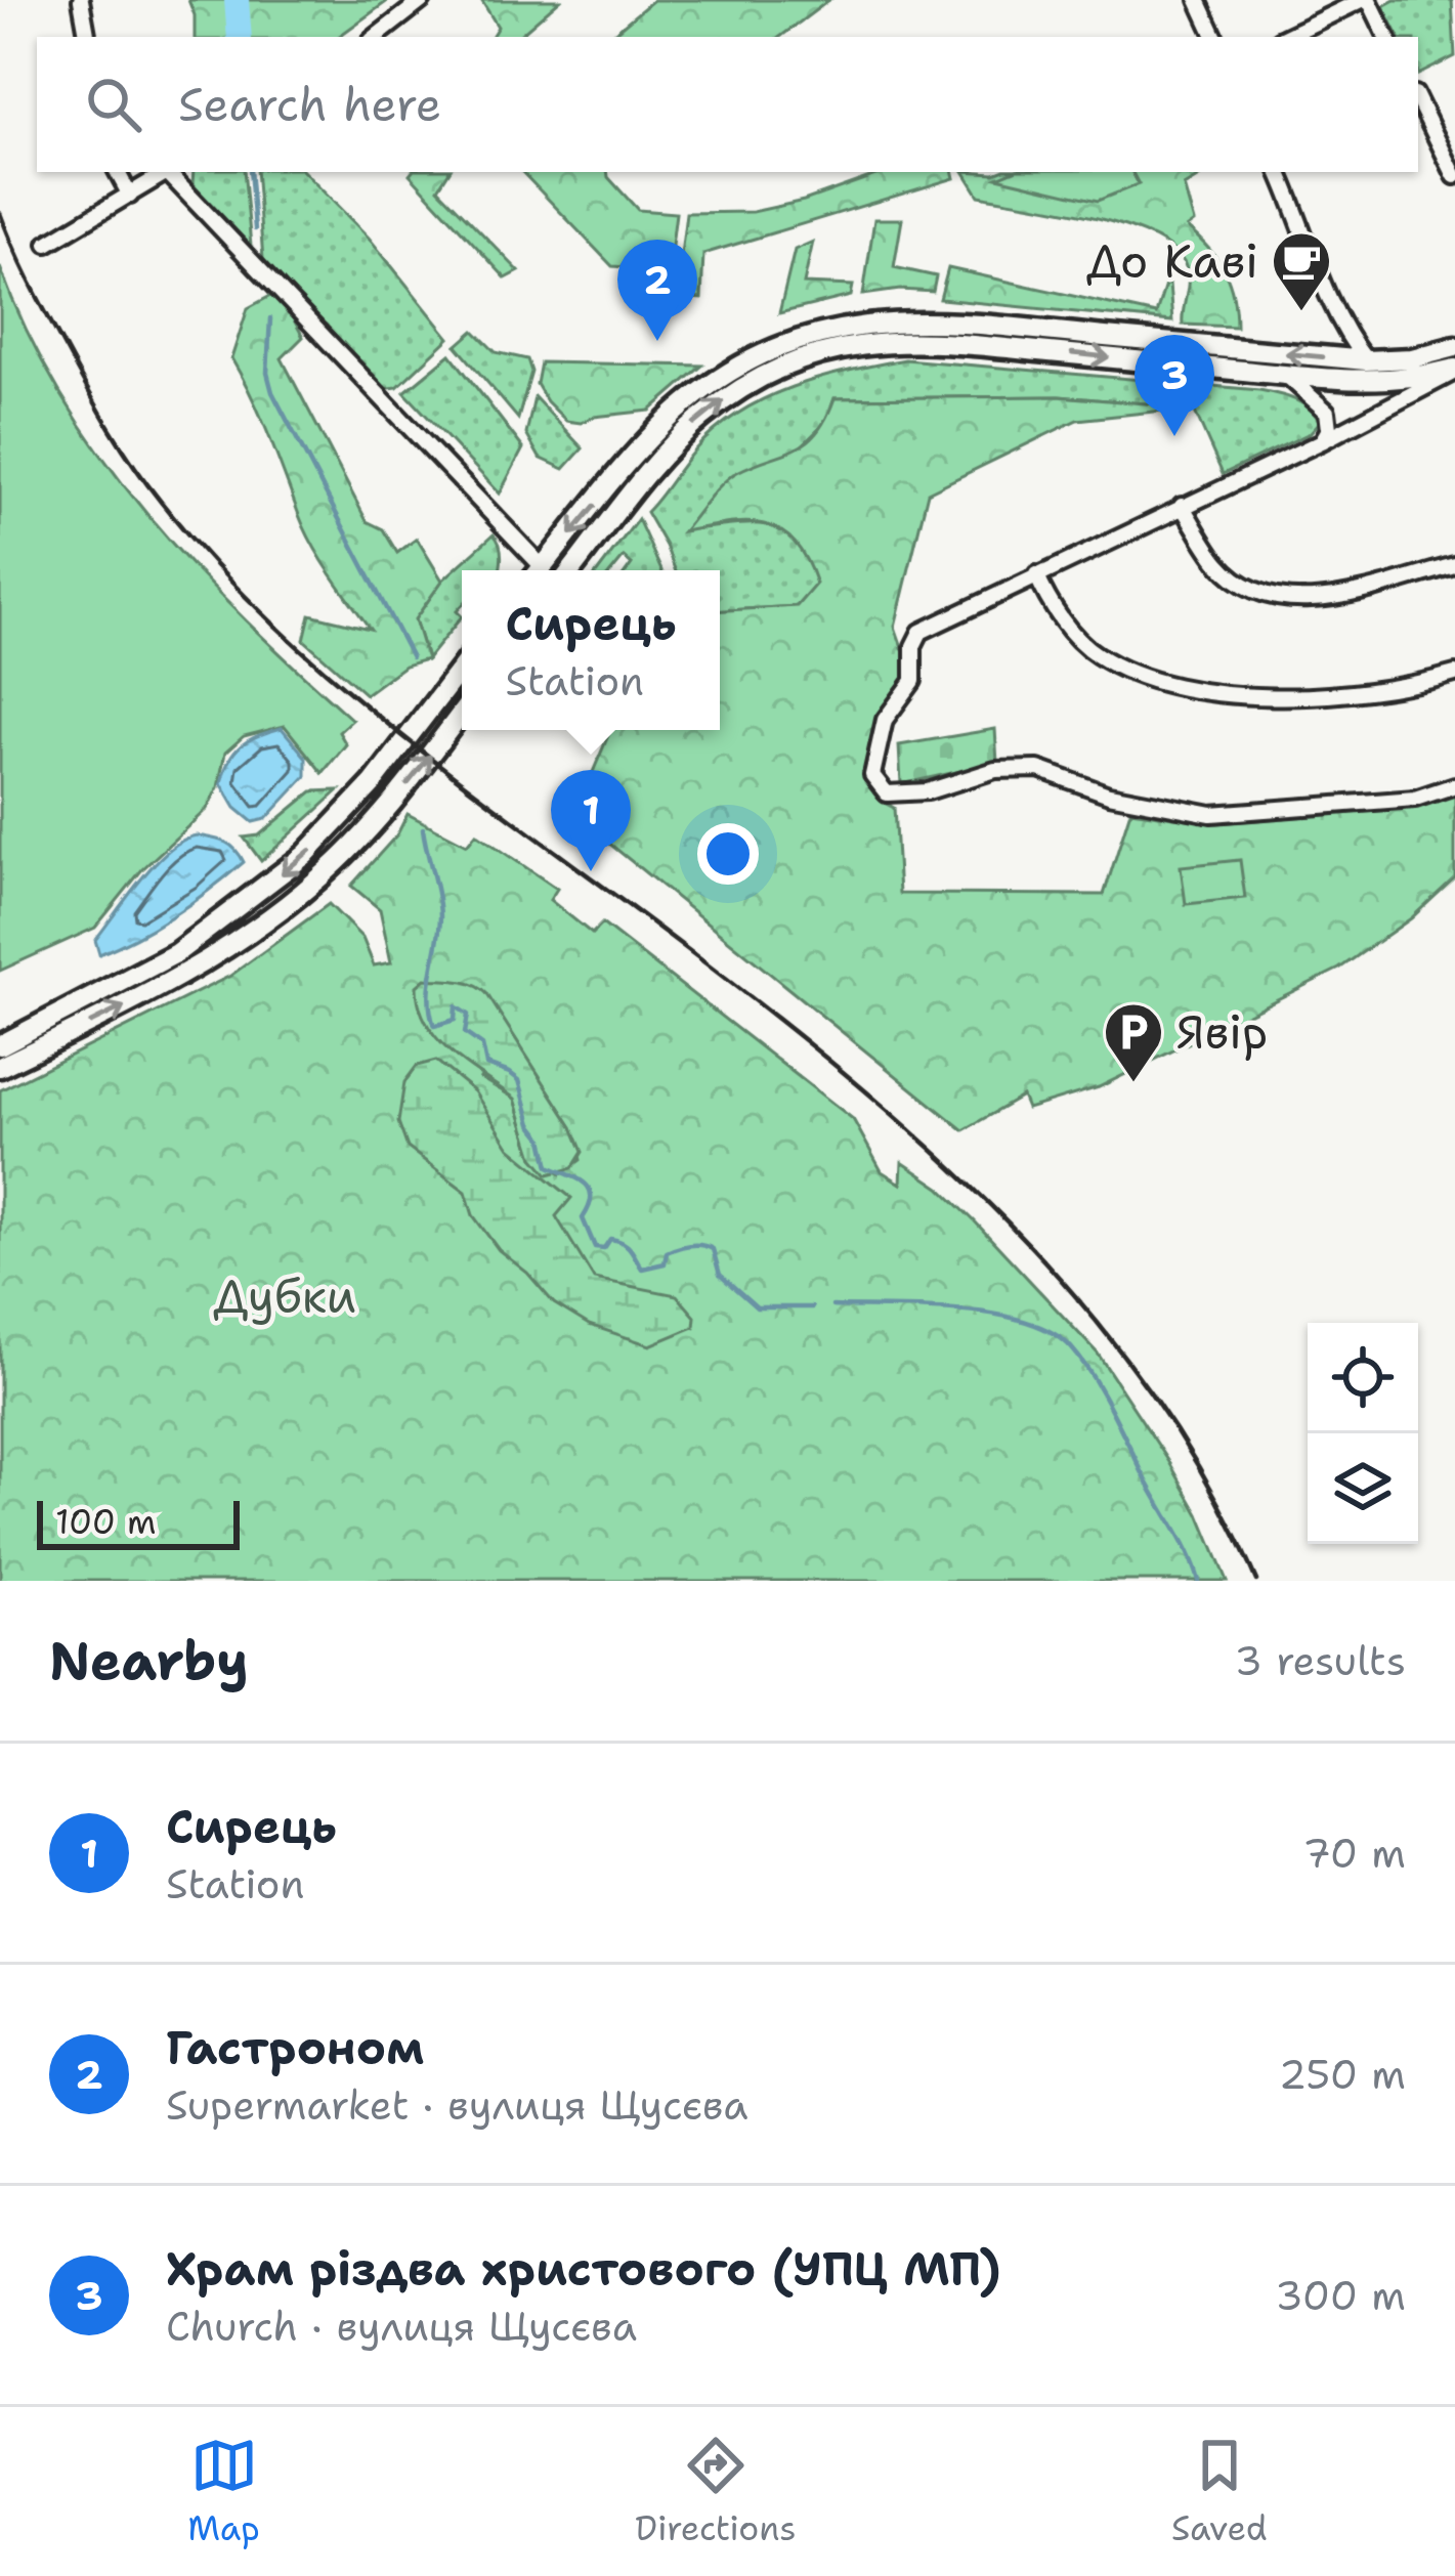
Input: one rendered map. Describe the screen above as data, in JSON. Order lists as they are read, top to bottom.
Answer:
{
  "parks": ["Дубки"],
  "places": {
    "cafe": ["До Каві"],
    "parking": ["Явір"]
  },
  "scale_bar": "100 m",
  "page": {
    "search": "Search here",
    "pins": ["2", "3", "1"],
    "popup": ["Сирець", "Station"],
    "scale": "100 m",
    "heading": ["Nearby", "3 results"],
    "list": [
      {
        "mark": "1",
        "name": "Сирець",
        "note": "Station",
        "value": "70 m"
      },
      {
        "mark": "2",
        "name": "Гастроном",
        "note": "Supermarket · вулиця Щусєва",
        "value": "250 m"
      },
      {
        "mark": "3",
        "name": "Храм різдва христового (УПЦ МП)",
        "note": "Church · вулиця Щусєва",
        "value": "300 m"
      }
    ],
    "nav": ["Map", "Directions", "Saved"]
  }
}
